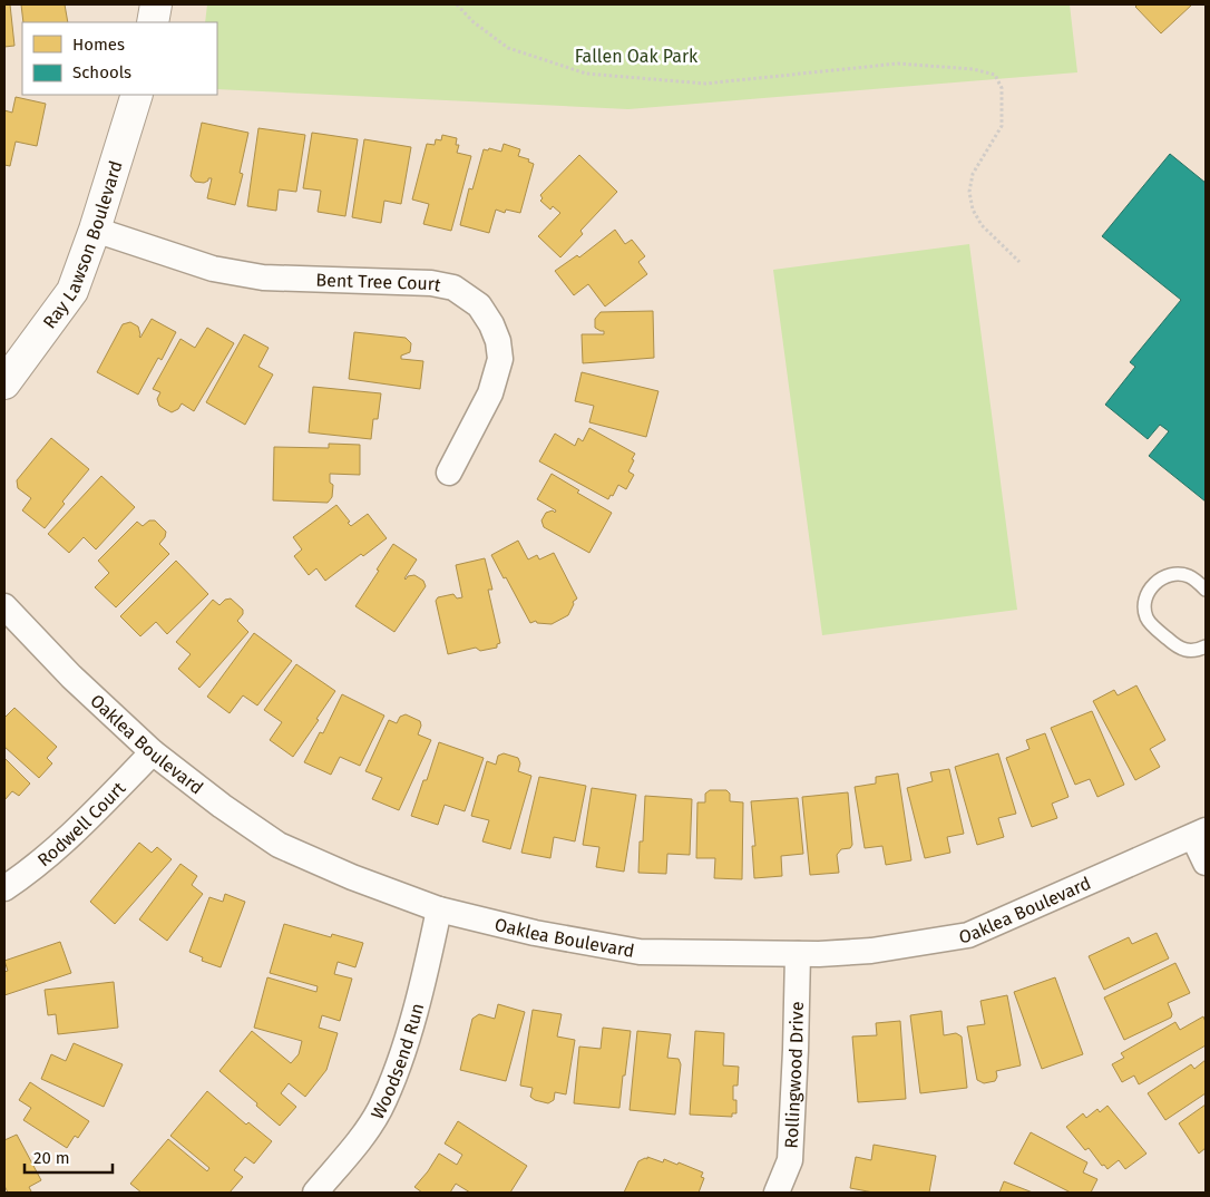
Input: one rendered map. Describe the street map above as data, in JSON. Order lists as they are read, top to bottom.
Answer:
{
  "streets": {
    "street": [
      "Ray Lawson Boulevard",
      "Bent Tree Court",
      "Oaklea Boulevard",
      "Rodwell Court",
      "Woodsend Run",
      "Rollingwood Drive"
    ]
  },
  "crossings": [
    ["Ray Lawson Boulevard", "Bent Tree Court"],
    ["Oaklea Boulevard", "Rodwell Court"],
    ["Oaklea Boulevard", "Woodsend Run"],
    ["Oaklea Boulevard", "Rollingwood Drive"]
  ],
  "parks": ["Fallen Oak Park"],
  "legend": ["Homes", "Schools"],
  "scale_bar": "20 m"
}
